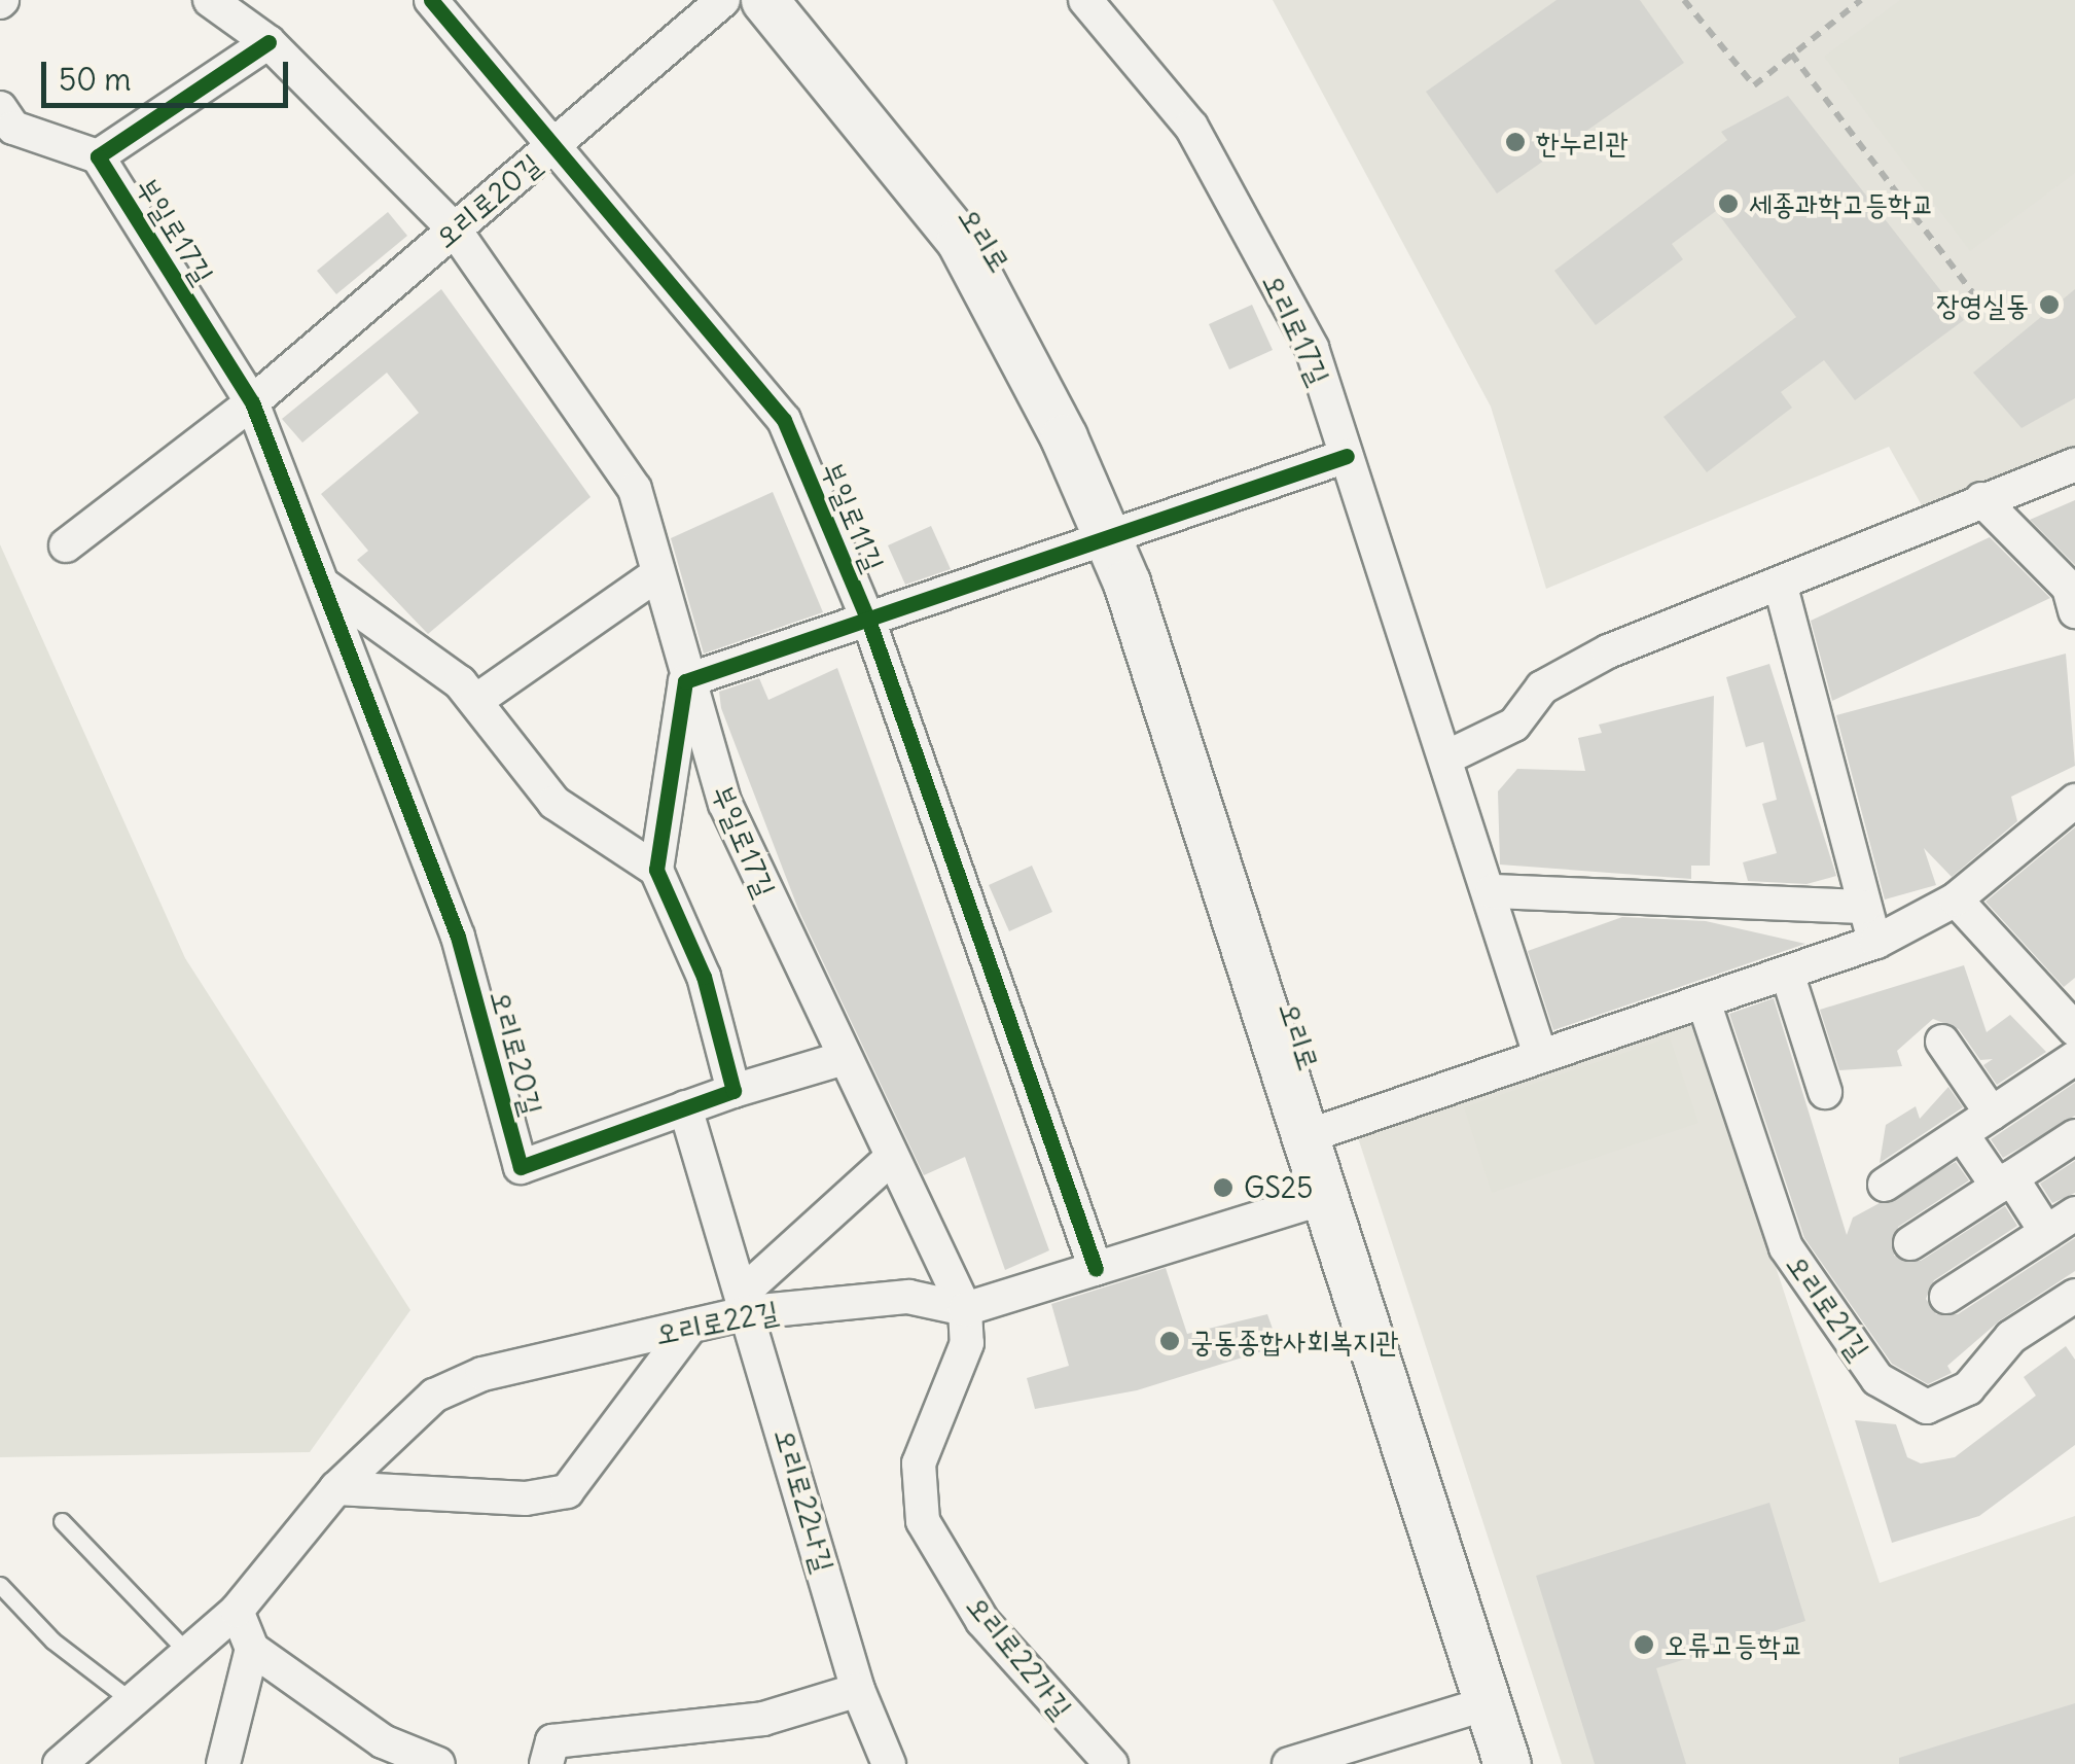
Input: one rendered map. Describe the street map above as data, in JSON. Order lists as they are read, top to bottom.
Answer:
{
  "streets": {
    "main road": ["오리로"],
    "street": [
      "오리로20길",
      "부일로17길",
      "오리로17길",
      "부일로11길",
      "오리로21길",
      "오리로22길",
      "오리로22나길",
      "오리로22가길"
    ]
  },
  "crossings": [
    ["오리로20길", "부일로17길"],
    ["오리로20길", "부일로11길"],
    ["오리로20길", "오리로22나길"],
    ["부일로17길", "오리로22길"],
    ["부일로17길", "오리로22가길"],
    ["오리로", "오리로22길"],
    ["부일로11길", "오리로22길"],
    ["오리로22길", "오리로22나길"],
    ["오리로22길", "오리로22가길"]
  ],
  "places": [
    "한누리관",
    "세종과학고등학교",
    "장영실동",
    "GS25",
    "궁동종합사회복지관",
    "오류고등학교"
  ],
  "scale_bar": "50 m"
}
